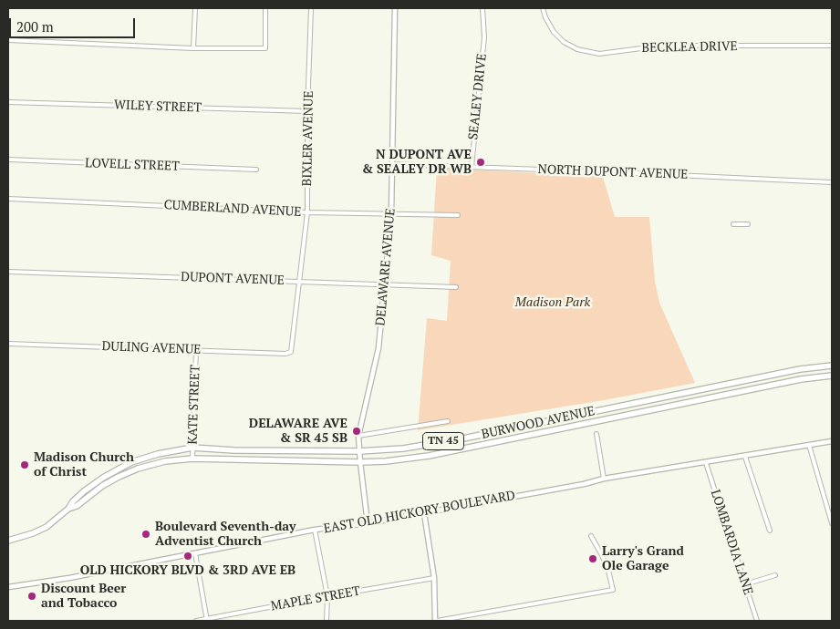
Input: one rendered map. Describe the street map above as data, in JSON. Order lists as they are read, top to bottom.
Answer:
{
  "streets": {
    "main road": ["BURWOOD AVENUE", "TN 45"],
    "street": [
      "BECKLEA DRIVE",
      "SEALEY DRIVE",
      "WILEY STREET",
      "BIXLER AVENUE",
      "LOVELL STREET",
      "NORTH DUPONT AVENUE",
      "CUMBERLAND AVENUE",
      "DELAWARE AVENUE",
      "DUPONT AVENUE",
      "DULING AVENUE",
      "KATE STREET",
      "EAST OLD HICKORY BOULEVARD",
      "LOMBARDIA LANE",
      "MAPLE STREET"
    ]
  },
  "crossings": [
    ["SEALEY DRIVE", "NORTH DUPONT AVENUE"],
    ["WILEY STREET", "BIXLER AVENUE"],
    ["BIXLER AVENUE", "CUMBERLAND AVENUE"],
    ["BIXLER AVENUE", "DUPONT AVENUE"],
    ["BIXLER AVENUE", "DULING AVENUE"],
    ["NORTH DUPONT AVENUE", "DELAWARE AVENUE"],
    ["CUMBERLAND AVENUE", "DELAWARE AVENUE"],
    ["DELAWARE AVENUE", "DUPONT AVENUE"],
    ["DELAWARE AVENUE", "BURWOOD AVENUE"],
    ["DELAWARE AVENUE", "EAST OLD HICKORY BOULEVARD"],
    ["DULING AVENUE", "KATE STREET"],
    ["KATE STREET", "BURWOOD AVENUE"],
    ["EAST OLD HICKORY BOULEVARD", "LOMBARDIA LANE"]
  ],
  "parks": ["Madison Park"],
  "places": [
    "N DUPONT AVE & SEALEY DR WB",
    "DELAWARE AVE & SR 45 SB",
    "Madison Church of Christ",
    "Boulevard Seventh-day Adventist Church",
    "OLD HICKORY BLVD & 3RD AVE EB",
    "Larry's Grand Ole Garage",
    "Discount Beer and Tobacco"
  ],
  "scale_bar": "200 m"
}
